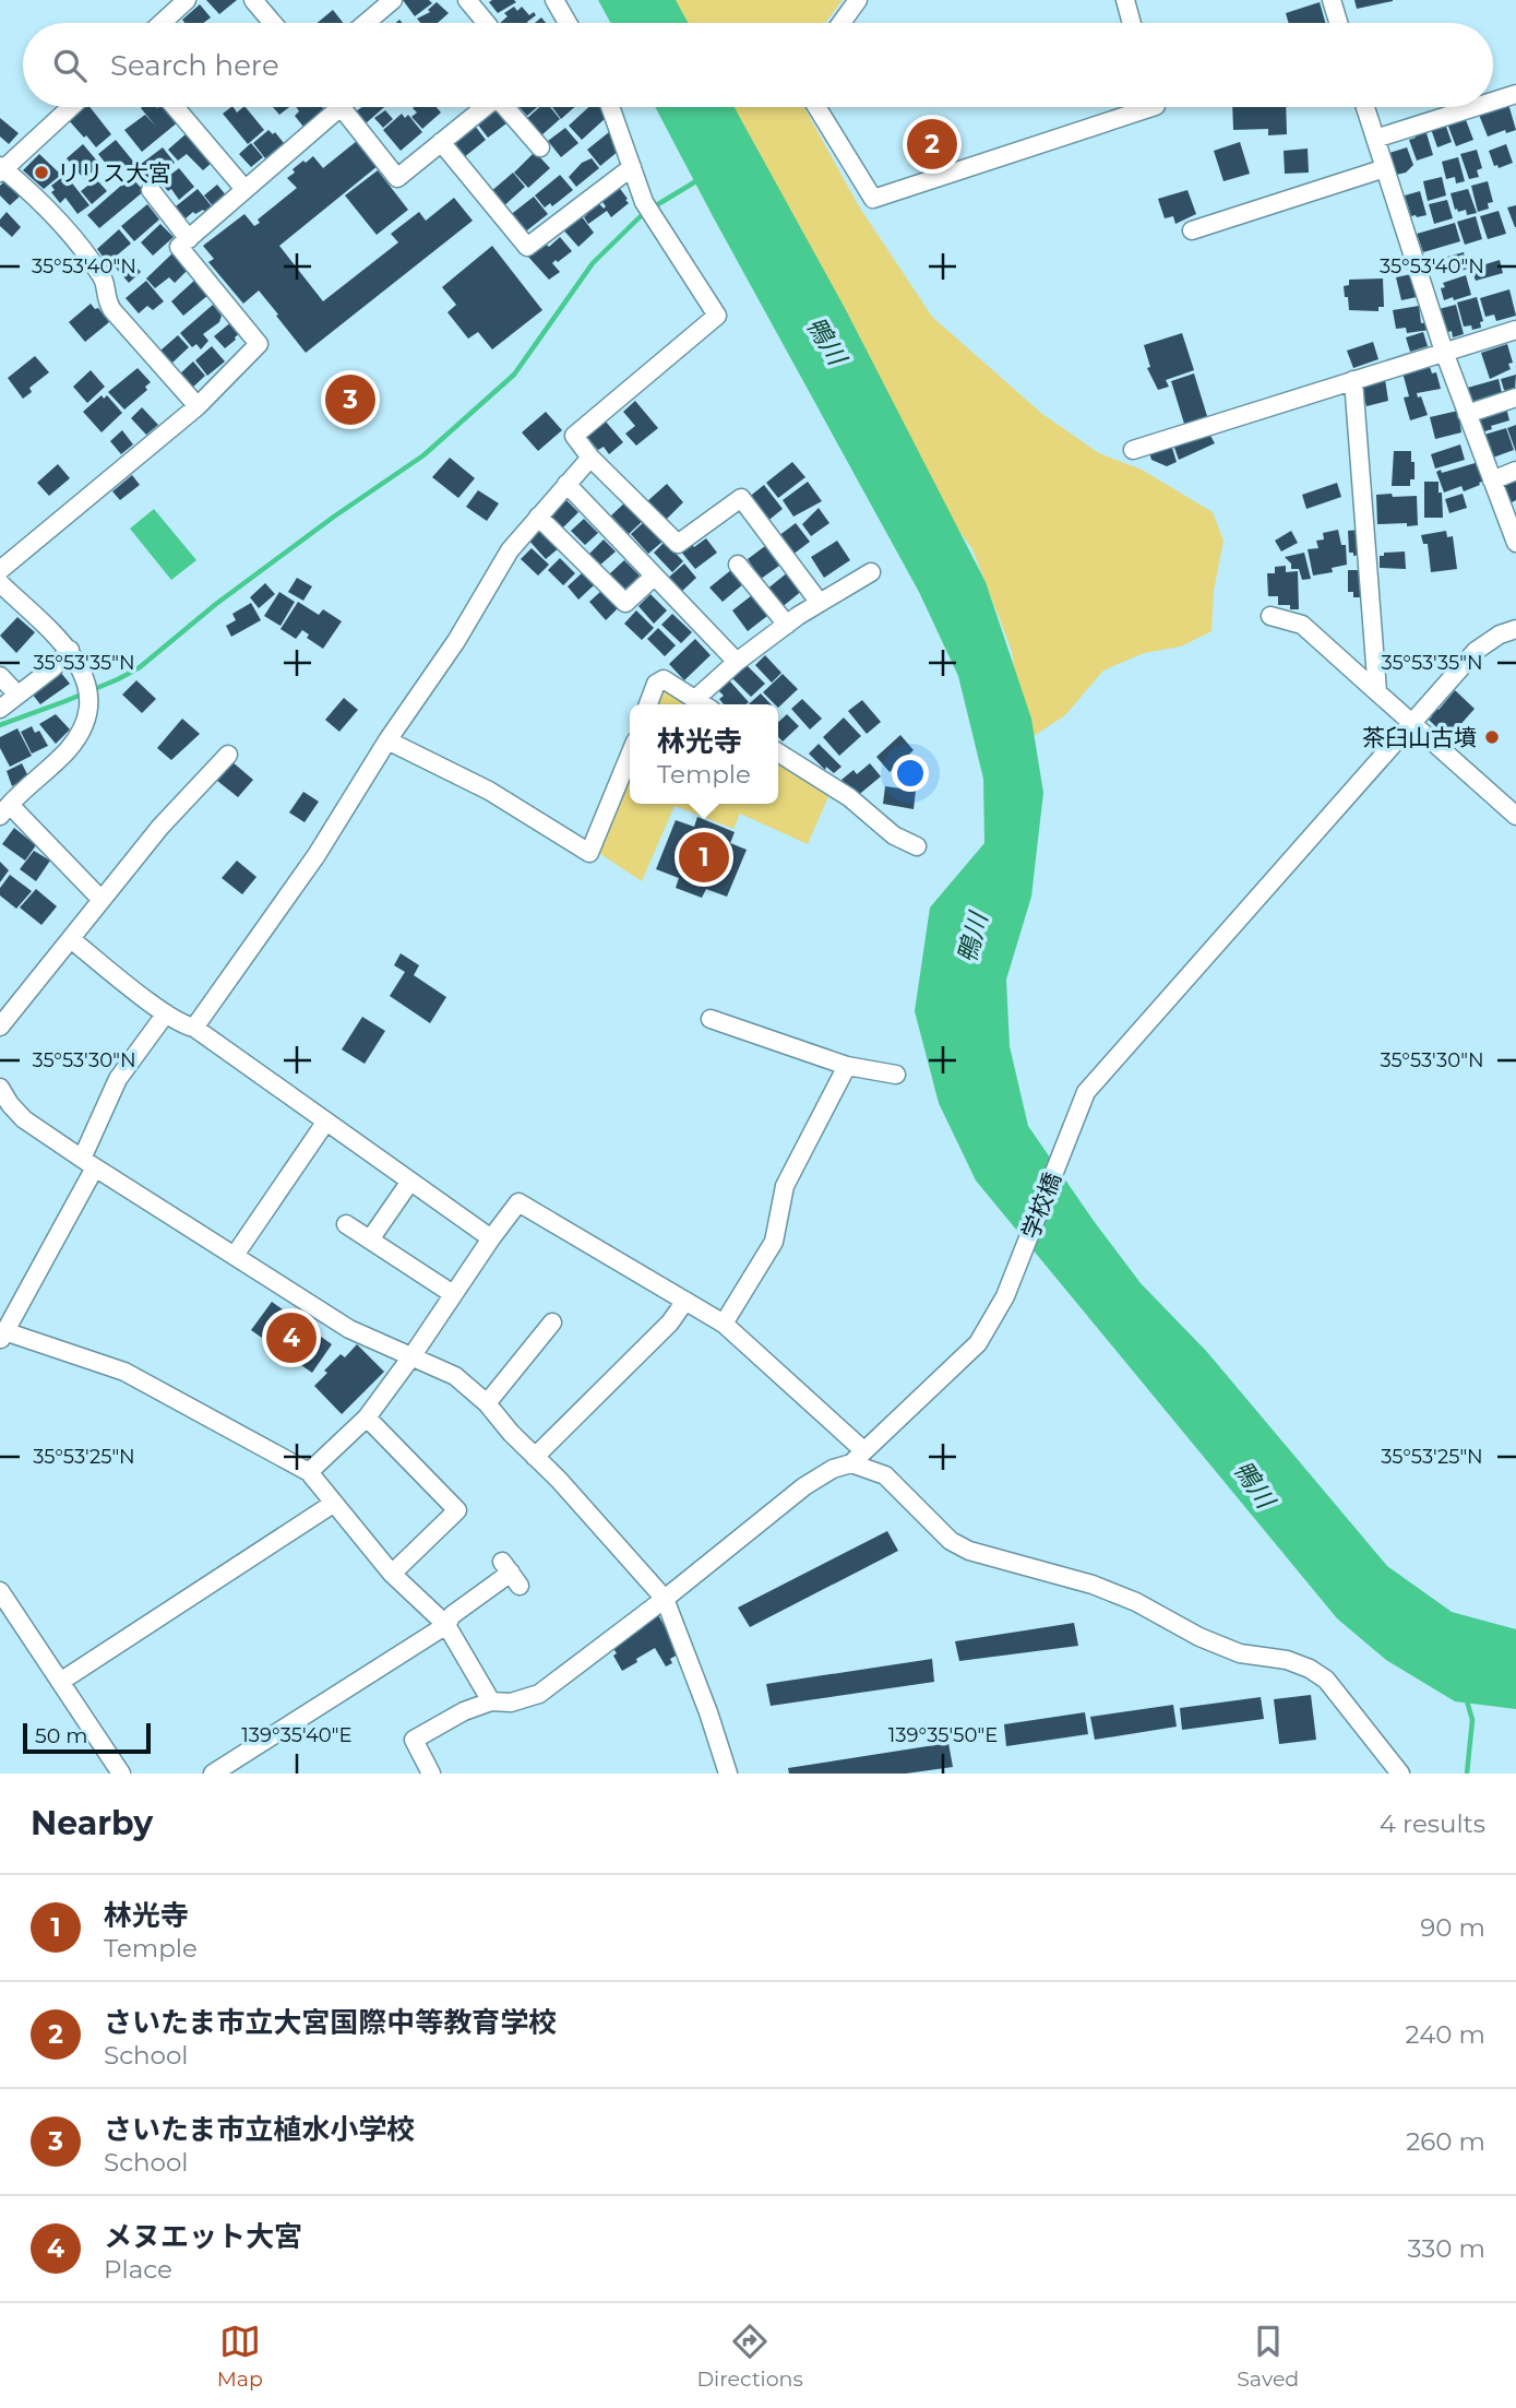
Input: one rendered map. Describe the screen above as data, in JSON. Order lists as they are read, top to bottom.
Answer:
{
  "streets": {
    "street": ["学校橋"]
  },
  "water": ["鴨川"],
  "places": ["リリス大宮", "茶臼山古墳"],
  "scale_bar": "50 m",
  "page": {
    "search": "Search here",
    "pins": [
      "2",
      "3",
      "1",
      "4"
    ],
    "popup": ["林光寺", "Temple"],
    "scale": "50 m",
    "heading": ["Nearby", "4 results"],
    "list": [
      {
        "mark": "1",
        "name": "林光寺",
        "note": "Temple",
        "value": "90 m"
      },
      {
        "mark": "2",
        "name": "さいたま市立大宮国際中等教育学校",
        "note": "School",
        "value": "240 m"
      },
      {
        "mark": "3",
        "name": "さいたま市立植水小学校",
        "note": "School",
        "value": "260 m"
      },
      {
        "mark": "4",
        "name": "メヌエット大宮",
        "note": "Place",
        "value": "330 m"
      }
    ],
    "nav": ["Map", "Directions", "Saved"]
  },
  "coordinates": [
    "35°53'40\"N",
    "35°53'35\"N",
    "35°53'30\"N",
    "35°53'25\"N",
    "139°35'40\"E",
    "139°35'50\"E"
  ]
}
